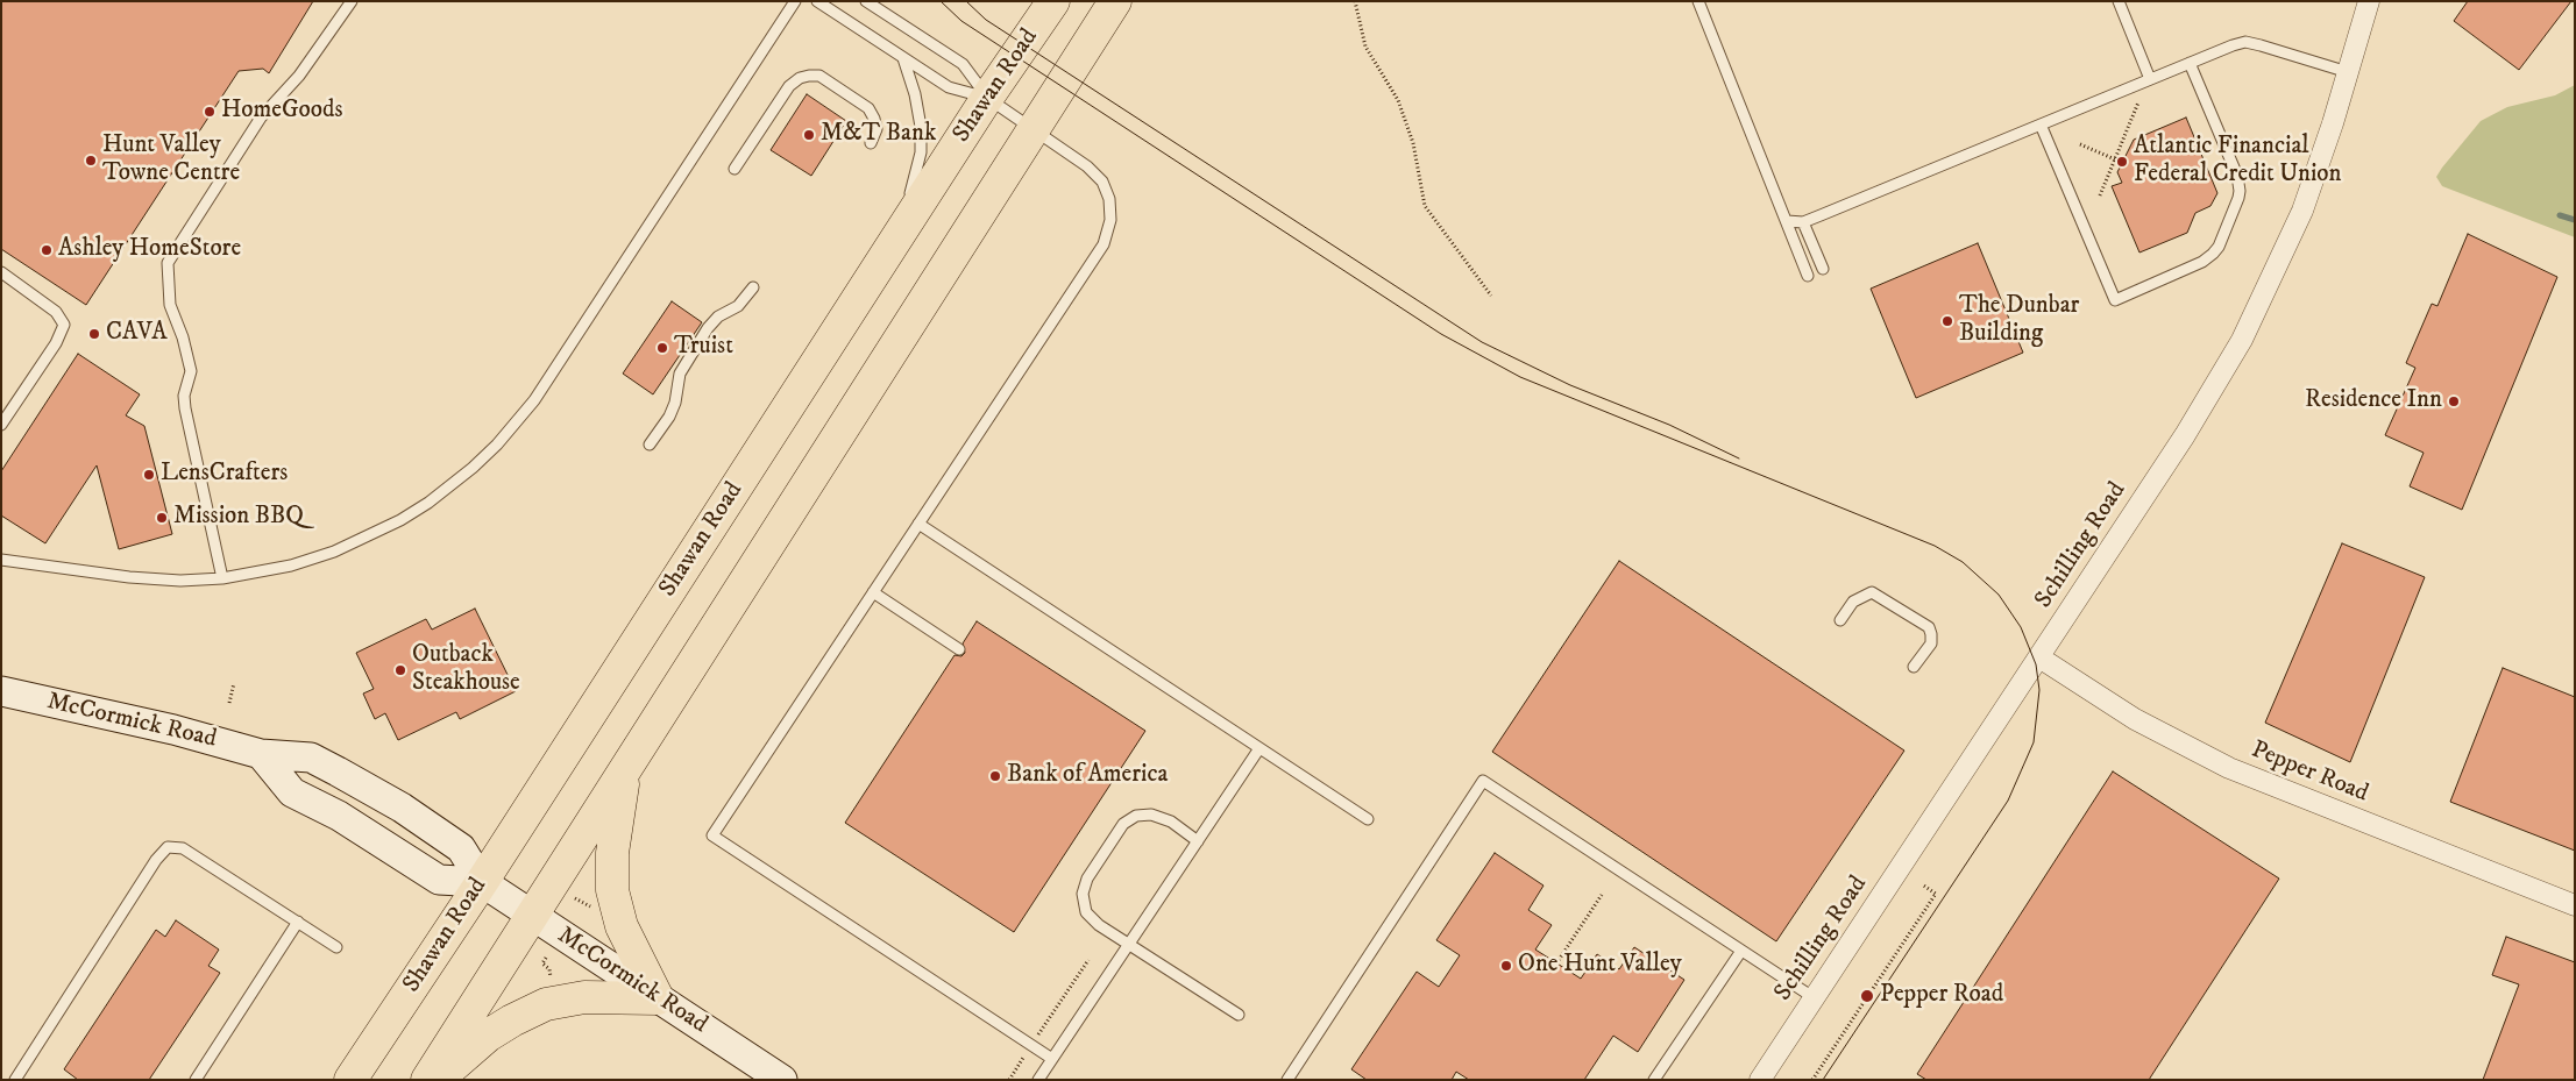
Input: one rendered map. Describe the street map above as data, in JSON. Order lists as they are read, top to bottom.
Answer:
{
  "streets": {
    "main road": ["Shawan Road", "McCormick Road"],
    "street": ["Schilling Road", "Pepper Road"]
  },
  "crossings": [
    ["Shawan Road", "McCormick Road"],
    ["Schilling Road", "Pepper Road"]
  ],
  "places": [
    "HomeGoods",
    "M&T Bank",
    "Hunt Valley Towne Centre",
    "Atlantic Financial Federal Credit Union",
    "Ashley HomeStore",
    "The Dunbar Building",
    "CAVA",
    "Truist",
    "Residence Inn",
    "LensCrafters",
    "Mission BBQ",
    "Outback Steakhouse",
    "Bank of America",
    "One Hunt Valley",
    "Pepper Road"
  ]
}
